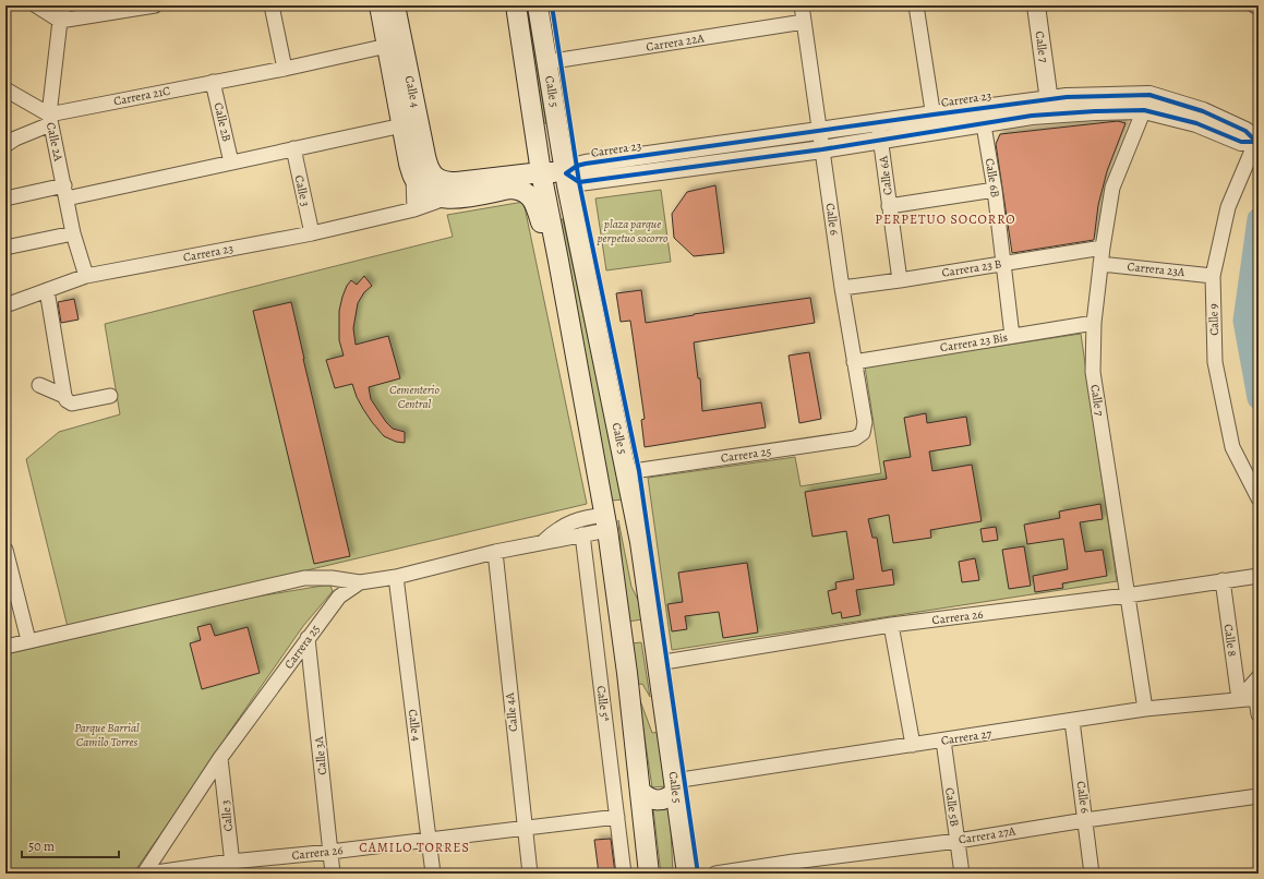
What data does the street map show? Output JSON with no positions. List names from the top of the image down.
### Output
{
  "streets": {
    "main road": ["Calle 4", "Calle 5", "Carrera 23"],
    "street": [
      "Carrera 22A",
      "Calle 7",
      "Carrera 21C",
      "Calle 2B",
      "Calle 2A",
      "Calle 6A",
      "Calle 6B",
      "Calle 3",
      "Calle 6",
      "Carrera 23 B",
      "Carrera 23A",
      "Calle 9",
      "Carrera 23 Bis",
      "Carrera 25",
      "Carrera 26",
      "Calle 8",
      "Calle 5ª",
      "Calle 4A",
      "Carrera 27",
      "Calle 3A",
      "Calle 5B",
      "Carrera 27A"
    ]
  },
  "crossings": [
    ["Carrera 22A", "Calle 5"],
    ["Carrera 22A", "Calle 6"],
    ["Calle 7", "Carrera 23"],
    ["Calle 7", "Carrera 23 B"],
    ["Calle 7", "Carrera 23A"],
    ["Calle 7", "Carrera 23 Bis"],
    ["Calle 7", "Carrera 26"],
    ["Calle 7", "Carrera 27"],
    ["Calle 4", "Carrera 21C"],
    ["Calle 4", "Carrera 23"],
    ["Calle 4", "Carrera 25"],
    ["Calle 4", "Carrera 26"],
    ["Calle 5", "Carrera 23"],
    ["Calle 5", "Carrera 25"],
    ["Calle 5", "Carrera 26"],
    ["Calle 5", "Carrera 27"],
    ["Carrera 21C", "Calle 2B"],
    ["Carrera 21C", "Calle 2A"],
    ["Carrera 23", "Calle 2A"],
    ["Carrera 23", "Calle 6A"],
    ["Carrera 23", "Calle 6B"],
    ["Carrera 23", "Calle 3"],
    ["Carrera 23", "Calle 6"],
    ["Carrera 23", "Calle 9"],
    ["Calle 6A", "Carrera 23 B"],
    ["Calle 6B", "Carrera 23 B"],
    ["Calle 6B", "Carrera 23 Bis"],
    ["Calle 3", "Carrera 25"],
    ["Calle 3", "Carrera 26"],
    ["Calle 6", "Carrera 23 B"],
    ["Calle 6", "Carrera 23 Bis"],
    ["Calle 6", "Carrera 25"],
    ["Calle 6", "Carrera 27"],
    ["Calle 6", "Carrera 27A"],
    ["Carrera 23A", "Calle 9"],
    ["Carrera 25", "Calle 5ª"],
    ["Carrera 25", "Calle 4A"],
    ["Carrera 25", "Calle 3A"],
    ["Carrera 26", "Calle 8"],
    ["Carrera 26", "Calle 5ª"],
    ["Carrera 26", "Calle 4A"],
    ["Carrera 26", "Calle 3A"],
    ["Calle 8", "Carrera 27"],
    ["Carrera 27", "Calle 5B"],
    ["Calle 5B", "Carrera 27A"]
  ],
  "districts": ["PERPETUO SOCORRO", "CAMILO TORRES"],
  "parks": ["plaza parque perpetuo socorro", "Cementerio Central", "Parque Barrial Camilo Torres"],
  "scale_bar": "50 m"
}
